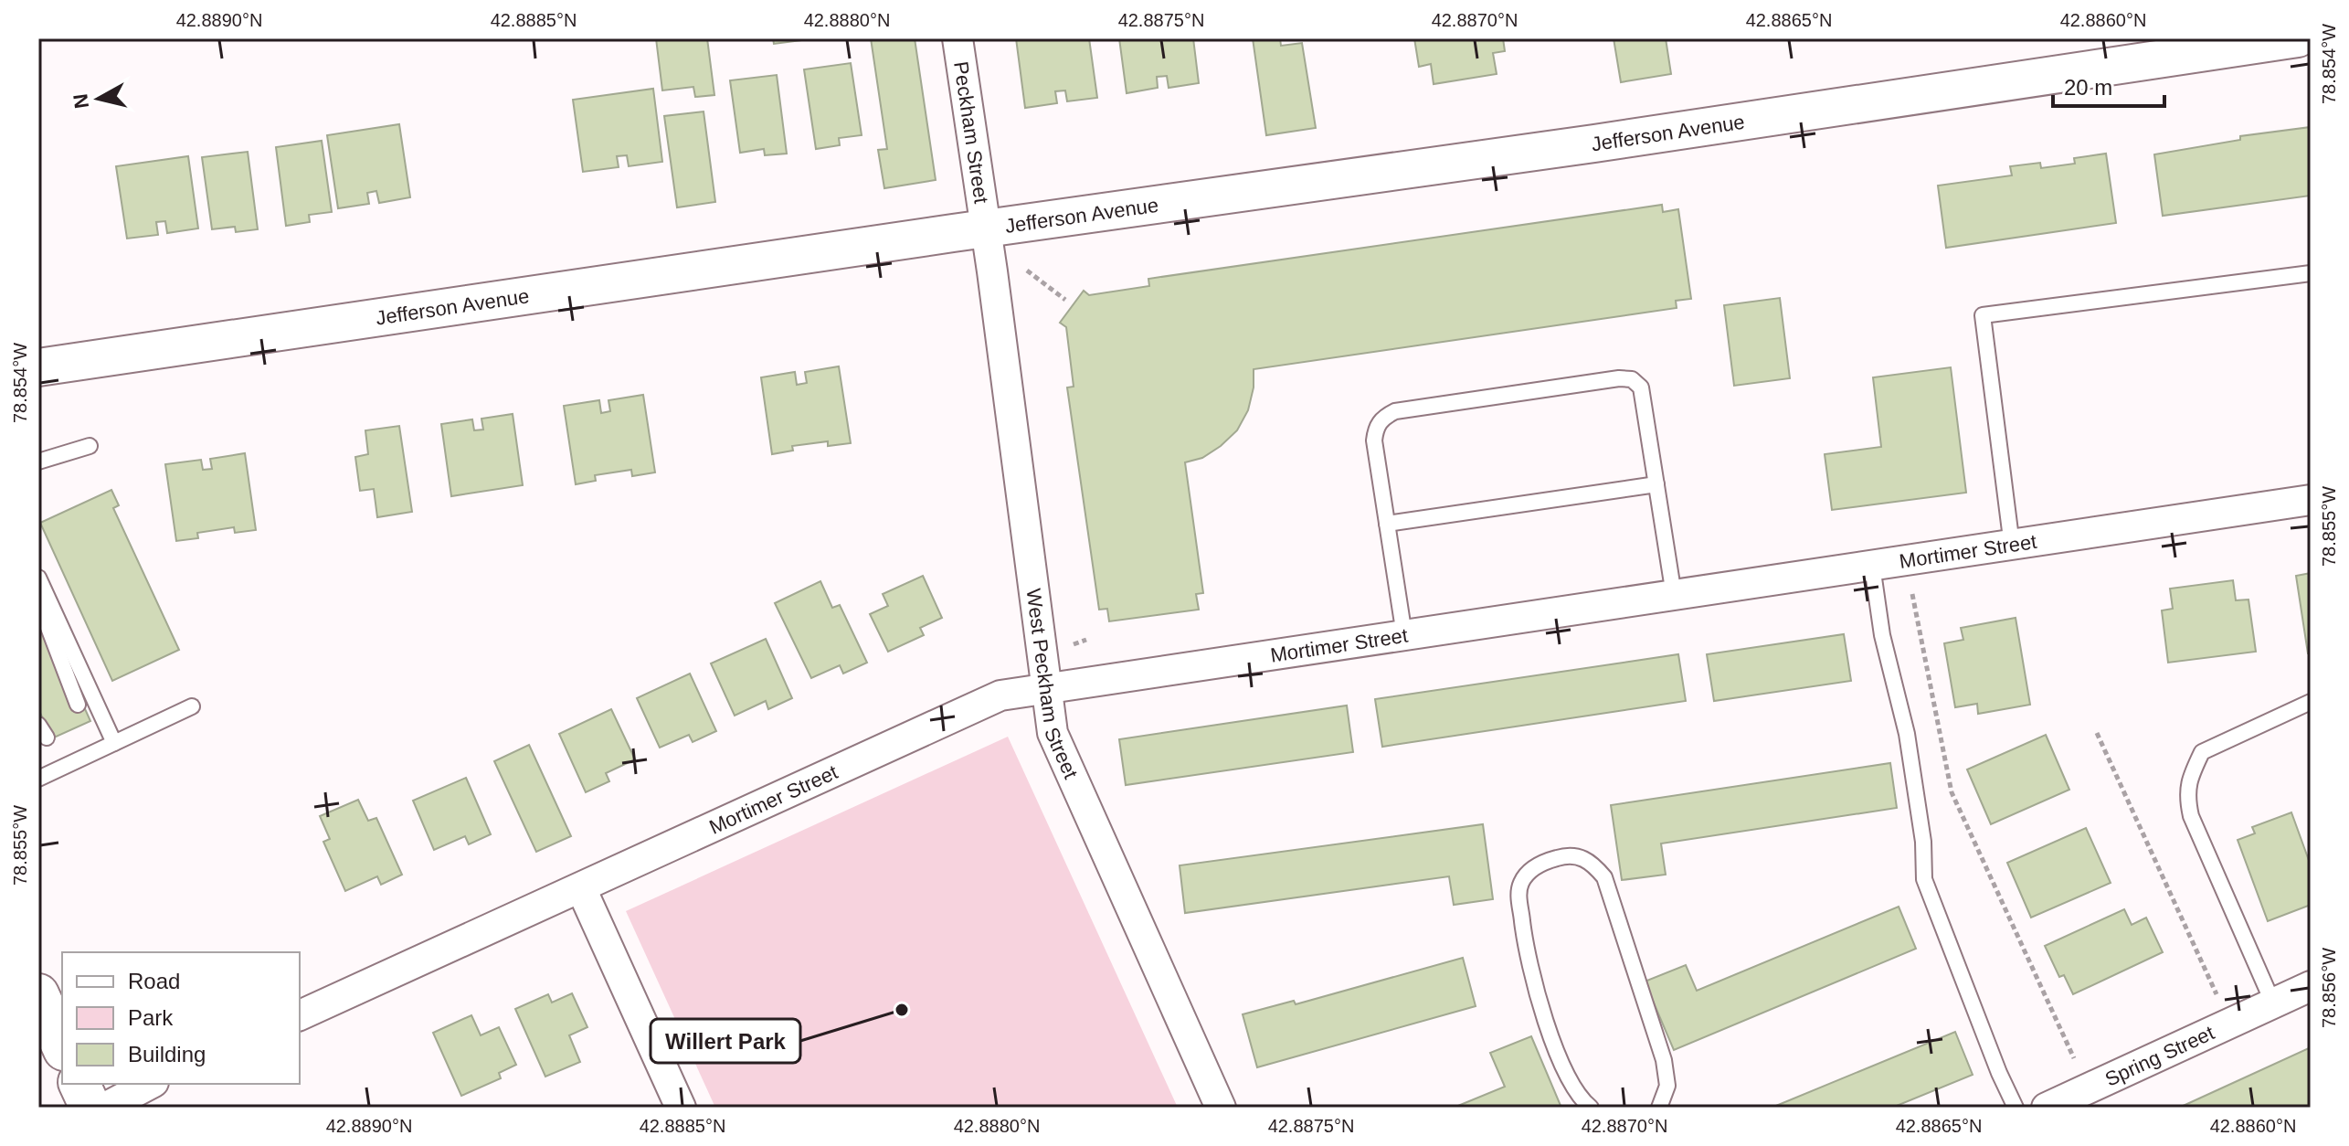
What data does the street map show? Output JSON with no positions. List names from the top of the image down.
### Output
{
  "streets": {
    "street": [
      "Jefferson Avenue",
      "Peckham Street",
      "Mortimer Street",
      "West Peckham Street",
      "Spring Street"
    ]
  },
  "crossings": [
    ["Jefferson Avenue", "Peckham Street"],
    ["Jefferson Avenue", "West Peckham Street"],
    ["Peckham Street", "West Peckham Street"],
    ["Mortimer Street", "West Peckham Street"]
  ],
  "places": ["Willert Park"],
  "legend": ["Road", "Park", "Building"],
  "scale_bar": "20 m",
  "north": "left",
  "coordinates": [
    "42.8890°N",
    "42.8885°N",
    "42.8880°N",
    "42.8875°N",
    "42.8870°N",
    "42.8865°N",
    "42.8860°N",
    "78.854°W",
    "78.855°W",
    "78.856°W"
  ]
}
